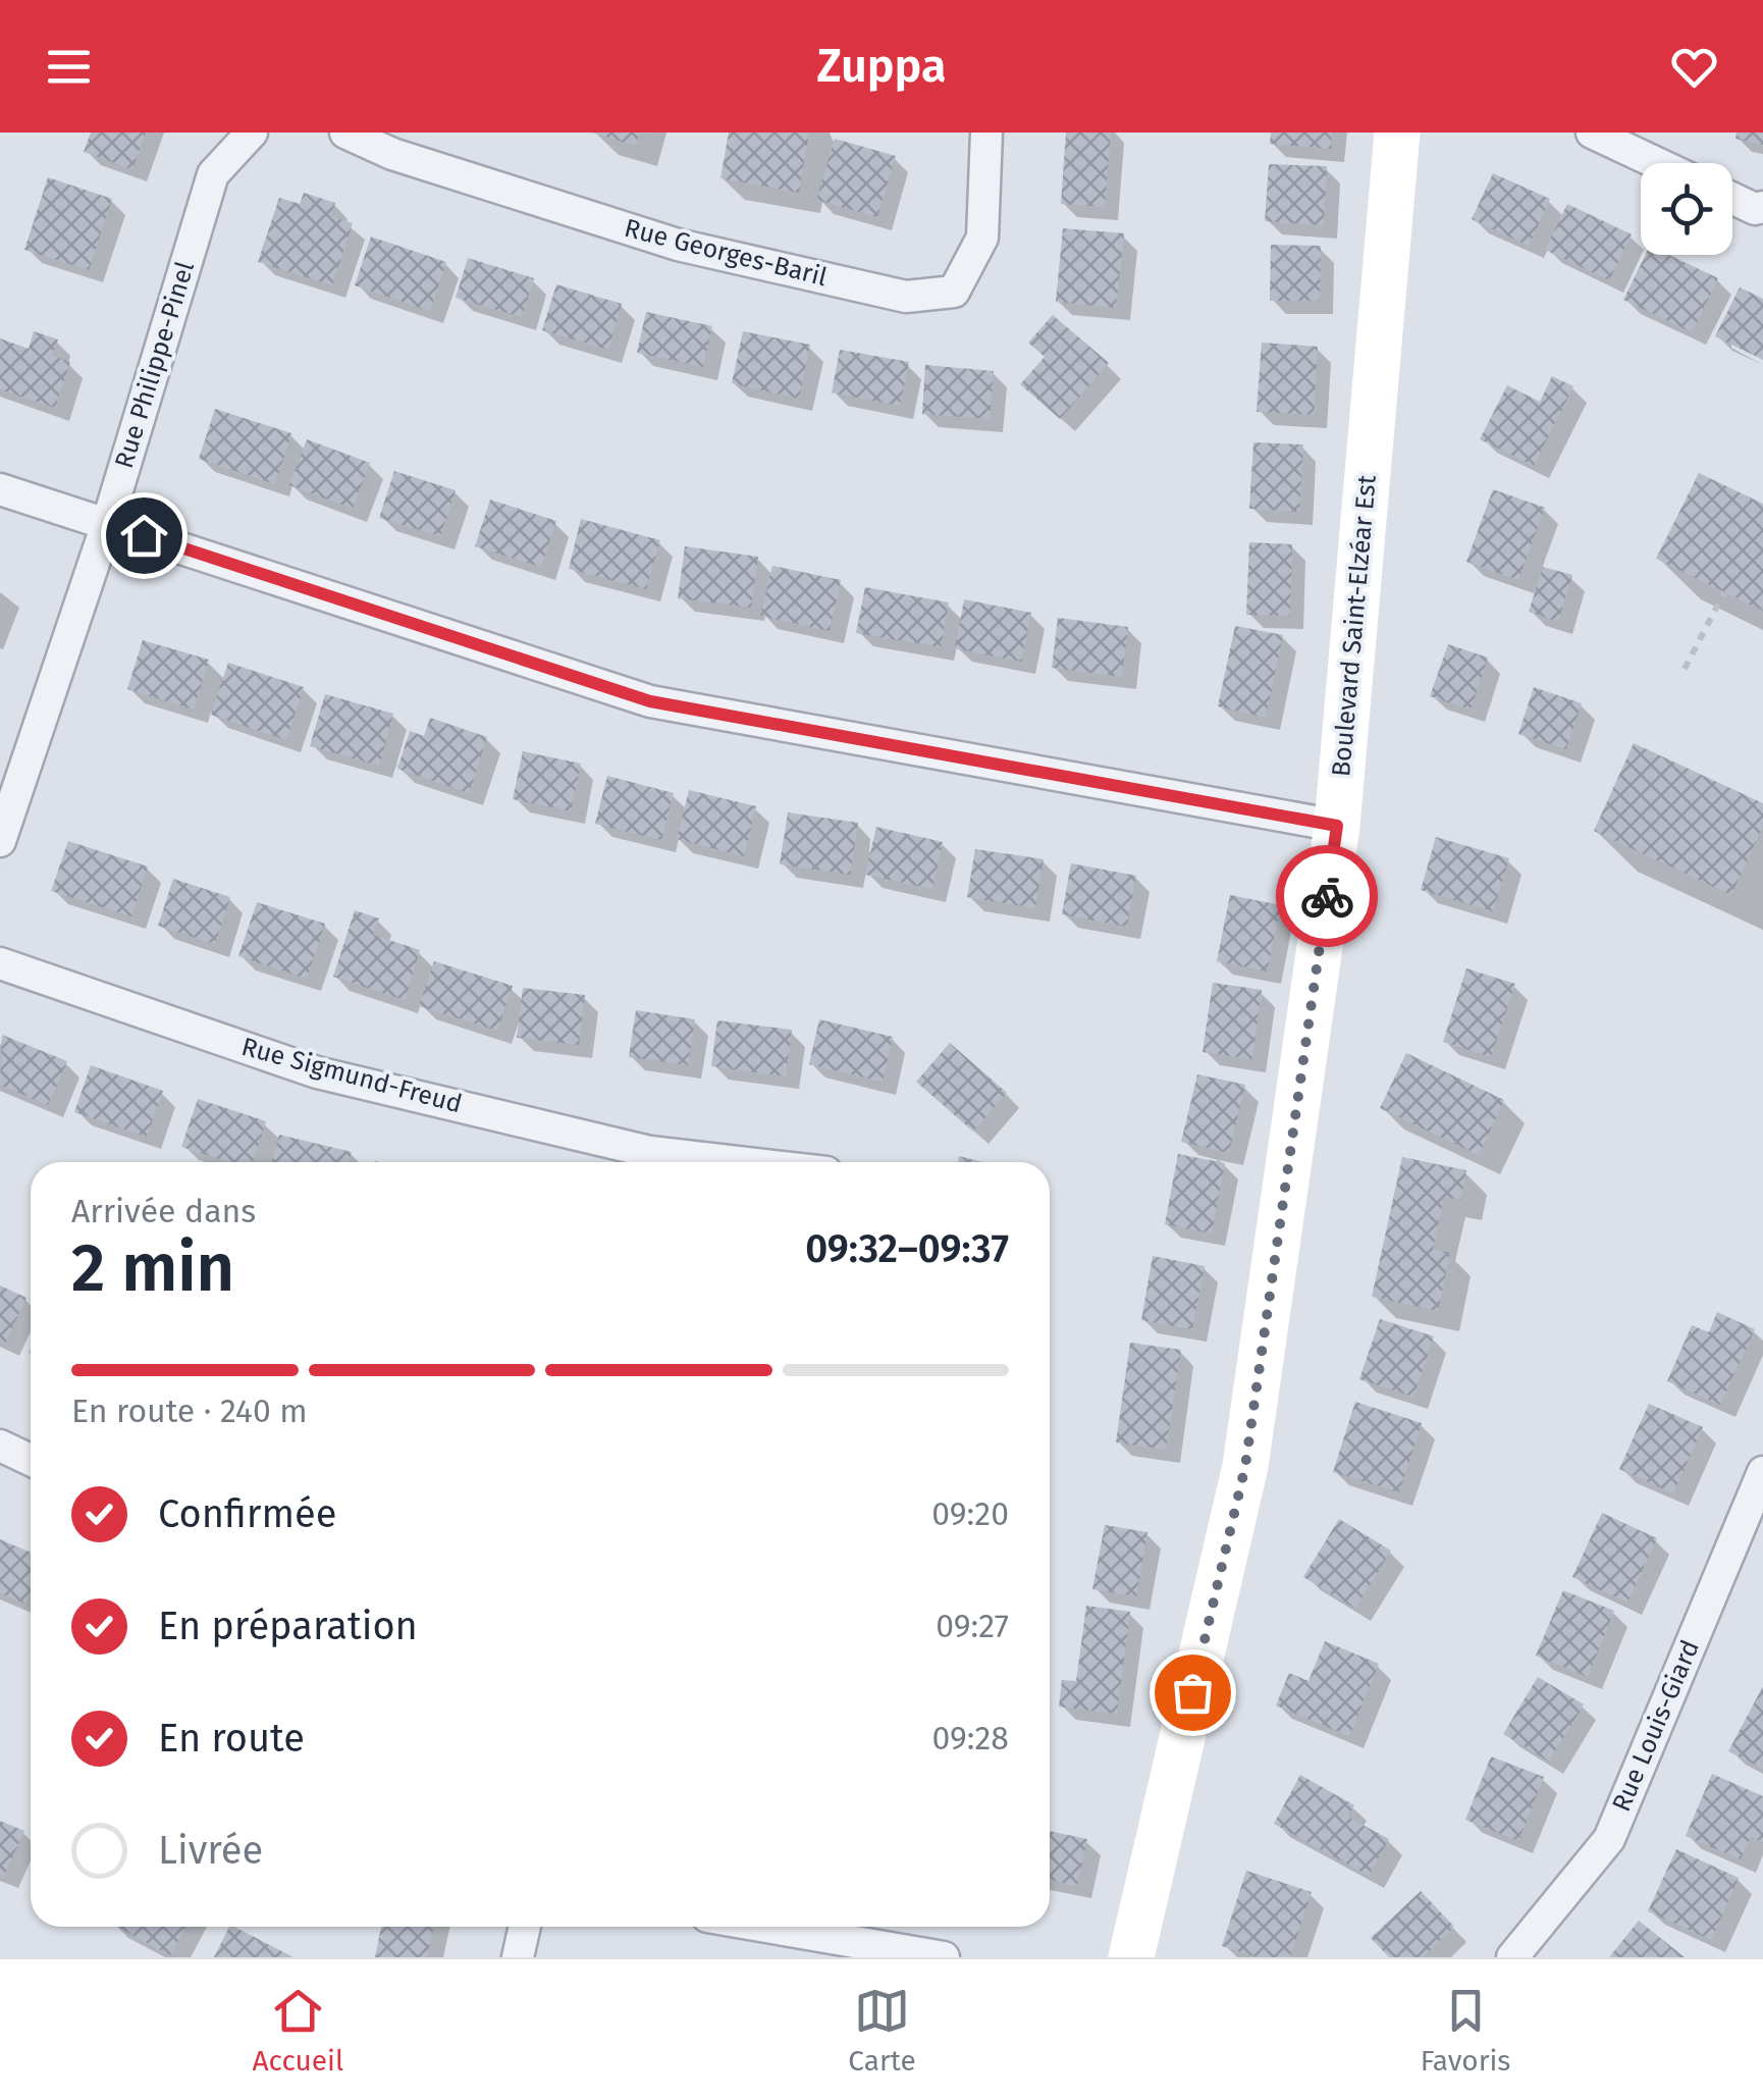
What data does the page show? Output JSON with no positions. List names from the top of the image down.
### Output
{
  "streets": {
    "street": [
      "Rue Georges-Baril",
      "Rue Philippe-Pinel",
      "Boulevard Saint-Elzéar Est",
      "Rue Sigmund-Freud",
      "Rue Louis-Giard"
    ]
  },
  "page": {
    "header": "Zuppa",
    "heading": ["2 min", "Arrivée dans", "09:32–09:37"],
    "bar": "En route · 240 m",
    "list": [
      ["Confirmée", "09:20"],
      ["En préparation", "09:27"],
      ["En route", "09:28"],
      "Livrée"
    ],
    "tabs": ["Accueil", "Carte", "Favoris"]
  }
}
